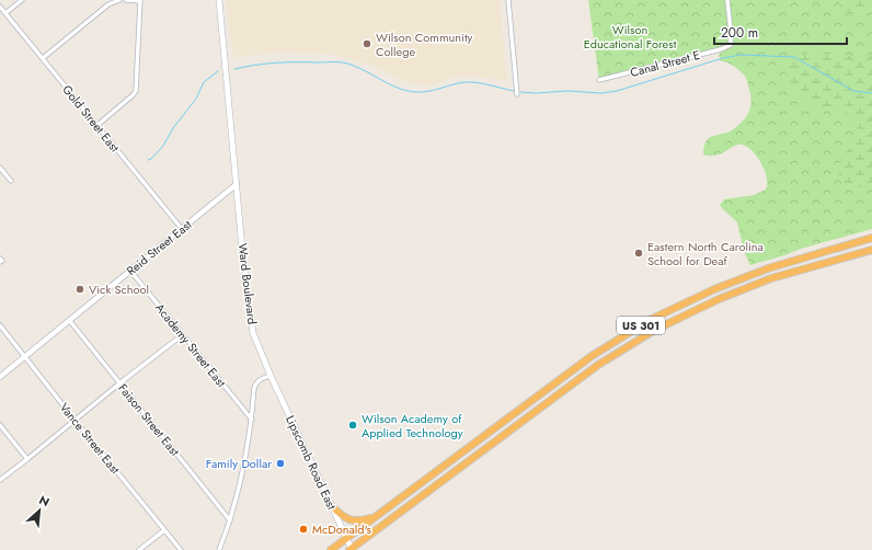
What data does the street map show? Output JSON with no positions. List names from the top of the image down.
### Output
{
  "streets": {
    "highway": ["US 301"],
    "main road": ["Ward Boulevard", "Lipscomb Road East"],
    "street": [
      "Canal Street E",
      "Gold Street East",
      "Reid Street East",
      "Academy Street East",
      "Faison Street East",
      "Vance Street East"
    ]
  },
  "crossings": [
    ["Gold Street East", "Reid Street East"],
    ["Reid Street East", "Ward Boulevard"],
    ["Reid Street East", "Academy Street East"],
    ["Reid Street East", "Faison Street East"],
    ["Reid Street East", "Vance Street East"],
    ["Ward Boulevard", "Lipscomb Road East"],
    ["US 301", "Lipscomb Road East"]
  ],
  "parks": ["Wilson Educational Forest"],
  "places": [
    "Wilson Community College",
    "Eastern North Carolina School for Deaf",
    "Vick School",
    "Wilson Academy of Applied Technology",
    "Family Dollar",
    "McDonald's"
  ],
  "scale_bar": "200 m",
  "north": "top right"
}
